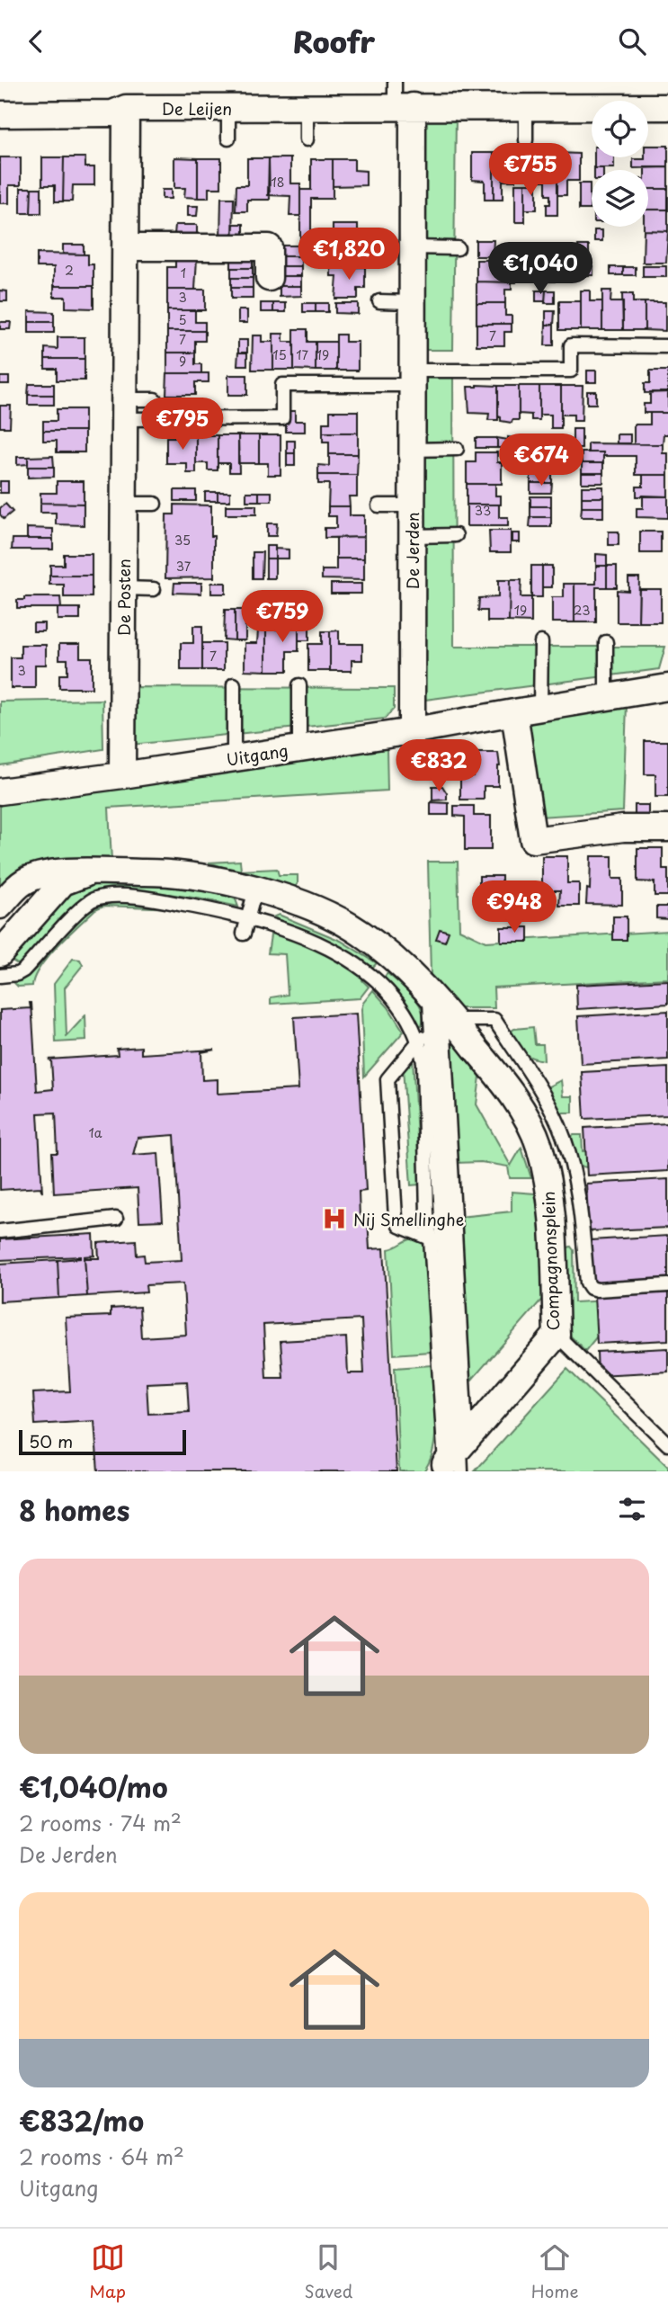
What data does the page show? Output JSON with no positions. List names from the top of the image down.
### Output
{
  "streets": {
    "street": [
      "De Leijen",
      "De Jerden",
      "De Posten",
      "Uitgang",
      "Compagnonsplein"
    ]
  },
  "crossings": [
    ["De Leijen", "De Jerden"],
    ["De Leijen", "De Posten"],
    ["De Jerden", "Uitgang"],
    ["De Posten", "Uitgang"]
  ],
  "places": {
    "hospital": ["Nij Smellinghe"]
  },
  "house_numbers": [
    "18",
    "2",
    "1",
    "3",
    "5",
    "7",
    "7",
    "15",
    "17",
    "19",
    "9",
    "33",
    "35",
    "37",
    "19",
    "23",
    "7",
    "3",
    "1a"
  ],
  "scale_bar": "50 m",
  "page": {
    "header": "Roofr",
    "price": [
      "€755",
      "€1,820",
      "€1,040",
      "€795",
      "€674",
      "€759",
      "€832",
      "€948"
    ],
    "scale": "50 m",
    "heading": "8 homes",
    "list": [
      {
        "name": "€1,040/mo",
        "note": "2 rooms · 74 m² · De Jerden"
      },
      {
        "name": "€832/mo",
        "note": "2 rooms · 64 m² · Uitgang"
      }
    ],
    "tabs": ["Map", "Saved", "Home"]
  }
}
